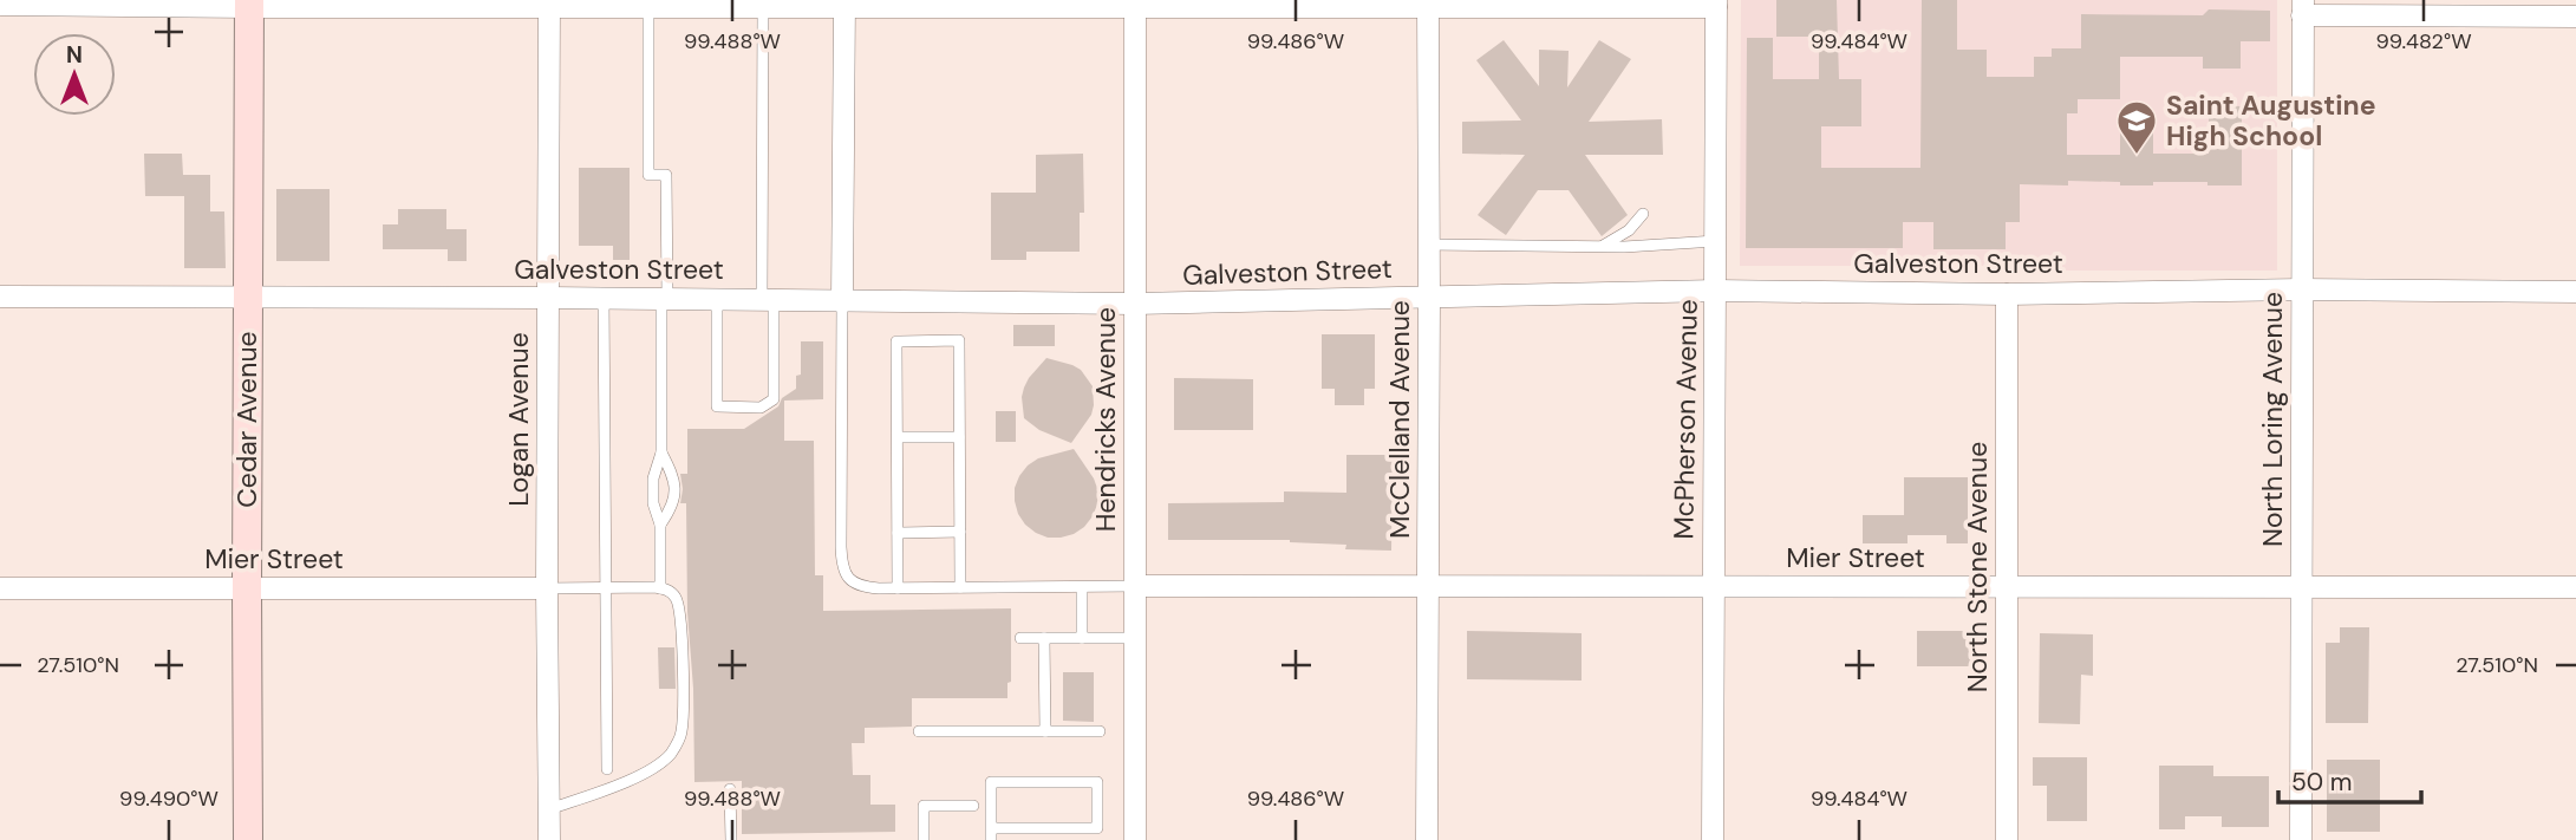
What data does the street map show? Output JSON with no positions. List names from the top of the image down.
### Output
{
  "streets": {
    "street": [
      "Galveston Street",
      "Cedar Avenue",
      "Logan Avenue",
      "Hendricks Avenue",
      "McClelland Avenue",
      "McPherson Avenue",
      "North Loring Avenue",
      "Mier Street",
      "North Stone Avenue"
    ]
  },
  "crossings": [
    ["Galveston Street", "Cedar Avenue"],
    ["Galveston Street", "Logan Avenue"],
    ["Galveston Street", "Hendricks Avenue"],
    ["Galveston Street", "McClelland Avenue"],
    ["Galveston Street", "McPherson Avenue"],
    ["Galveston Street", "North Loring Avenue"],
    ["Galveston Street", "North Stone Avenue"],
    ["Cedar Avenue", "Mier Street"],
    ["Logan Avenue", "Mier Street"],
    ["Hendricks Avenue", "Mier Street"],
    ["McClelland Avenue", "Mier Street"],
    ["McPherson Avenue", "Mier Street"],
    ["North Loring Avenue", "Mier Street"],
    ["Mier Street", "North Stone Avenue"]
  ],
  "places": {
    "school or university": ["Saint Augustine High School"]
  },
  "scale_bar": "50 m",
  "north": "top",
  "coordinates": [
    "99.488°W",
    "99.486°W",
    "99.484°W",
    "99.482°W",
    "27.510°N",
    "99.490°W"
  ]
}
